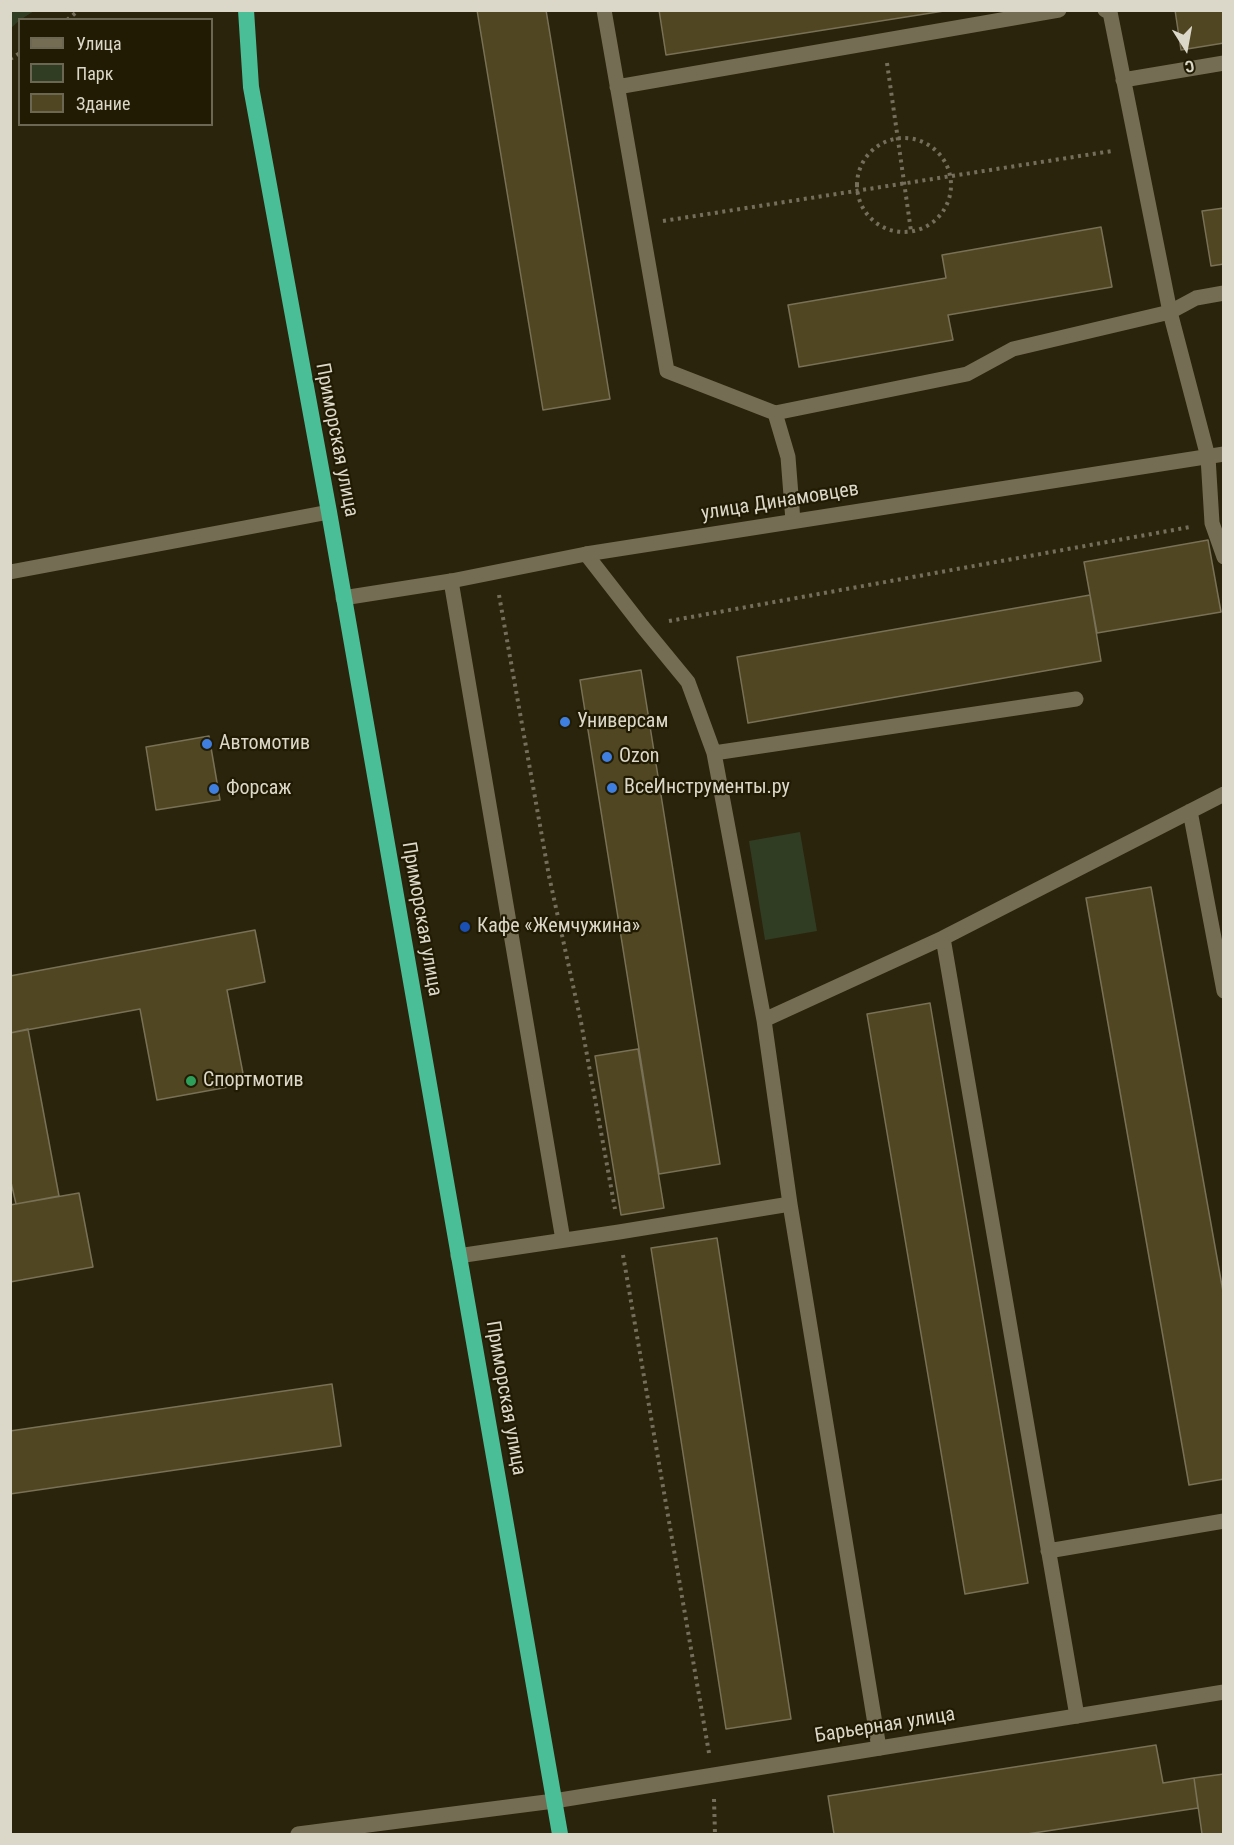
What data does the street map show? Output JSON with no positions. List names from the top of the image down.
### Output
{
  "streets": {
    "highway": ["Приморская улица"],
    "street": ["улица Динамовцев", "Барьерная улица"]
  },
  "crossings": [
    ["Приморская улица", "улица Динамовцев"],
    ["Приморская улица", "Барьерная улица"]
  ],
  "places": [
    "Универсам",
    "Автомотив",
    "Ozon",
    "ВсеИнструменты.ру",
    "Форсаж",
    "Кафе «Жемчужина»",
    "Спортмотив"
  ],
  "legend": ["Улица", "Парк", "Здание"],
  "north": "bottom"
}
